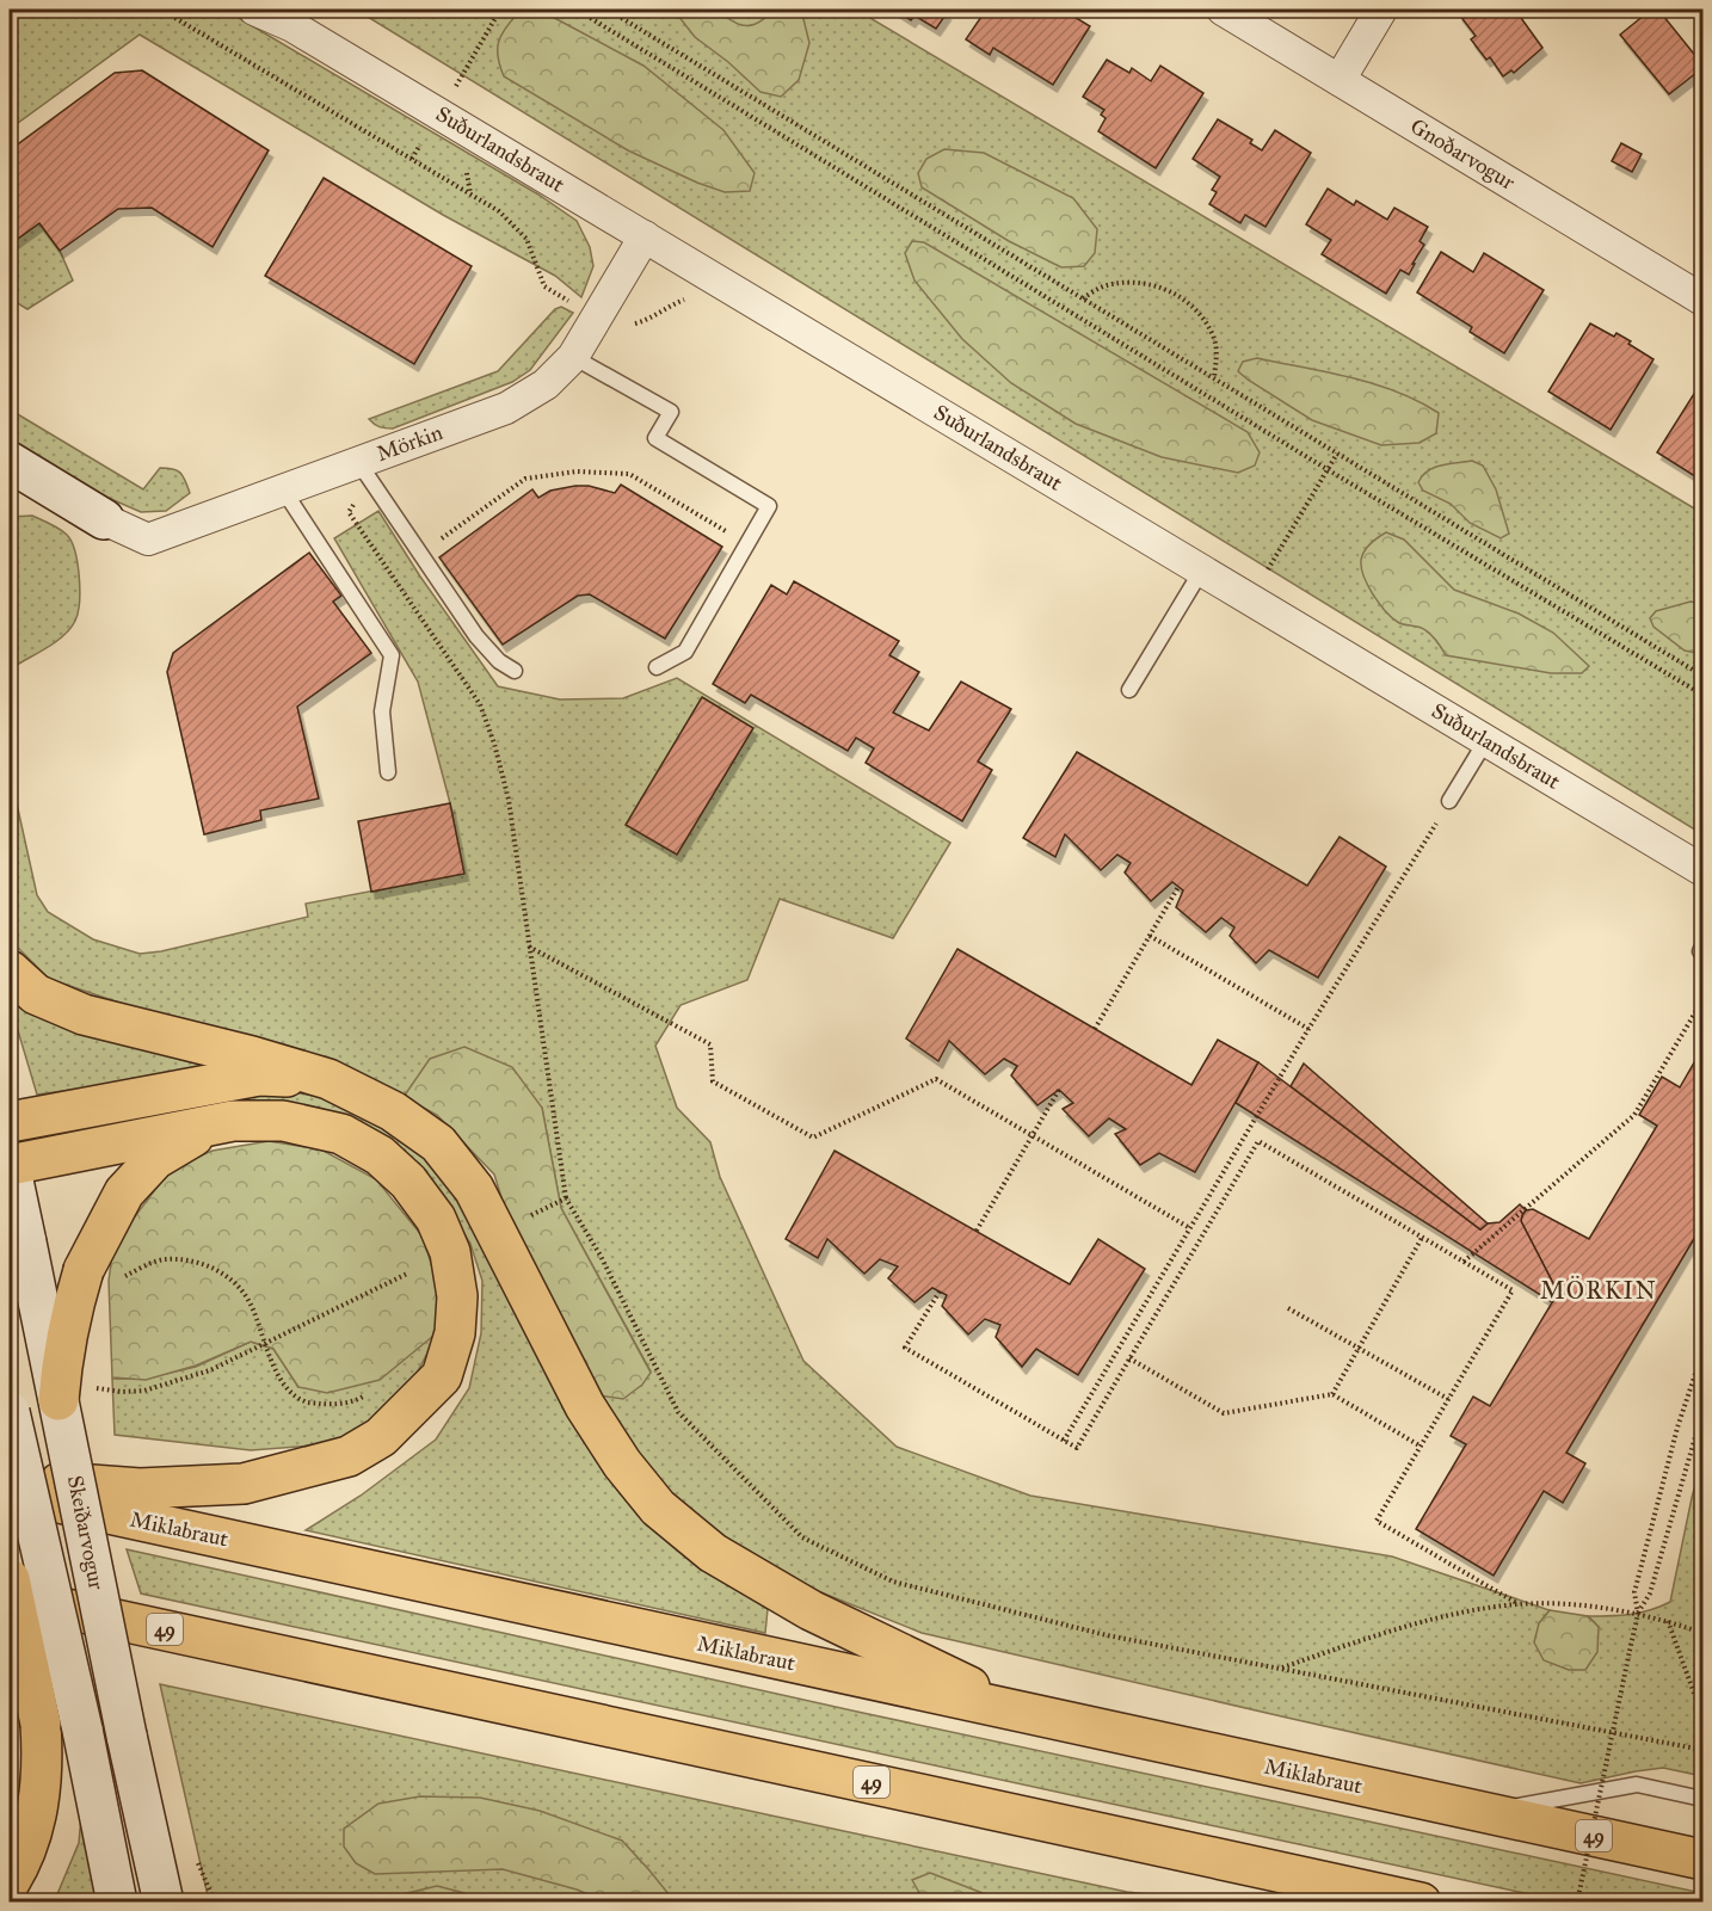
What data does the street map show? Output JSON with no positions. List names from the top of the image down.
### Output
{
  "streets": {
    "highway": ["Miklabraut", "49"],
    "main road": ["Skeiðarvogur"],
    "street": ["Suðurlandsbraut", "Gnoðarvogur", "Mörkin"]
  },
  "crossings": [
    ["Suðurlandsbraut", "Mörkin"]
  ],
  "districts": ["MÖRKIN"]
}
